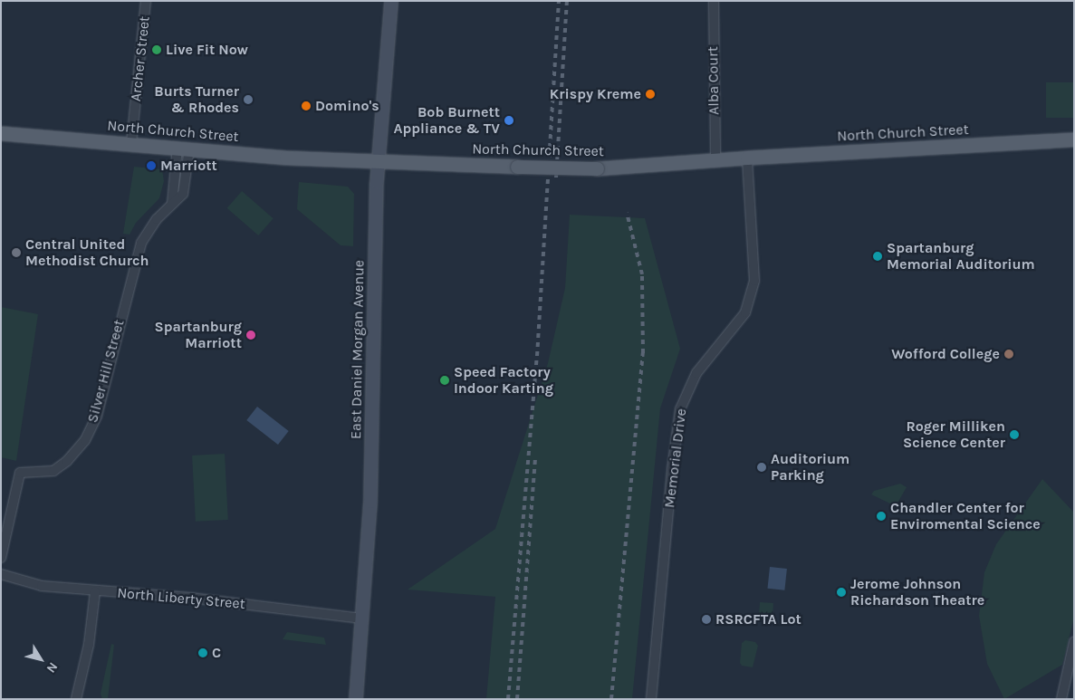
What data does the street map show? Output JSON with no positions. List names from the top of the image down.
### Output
{
  "streets": {
    "main road": ["North Church Street", "East Daniel Morgan Avenue"],
    "street": [
      "Archer Street",
      "Alba Court",
      "Silver Hill Street",
      "Memorial Drive",
      "North Liberty Street"
    ]
  },
  "crossings": [
    ["Archer Street", "North Church Street"],
    ["Alba Court", "North Church Street"],
    ["North Church Street", "East Daniel Morgan Avenue"],
    ["North Church Street", "Silver Hill Street"],
    ["North Church Street", "Memorial Drive"],
    ["East Daniel Morgan Avenue", "North Liberty Street"]
  ],
  "places": [
    "Live Fit Now",
    "Krispy Kreme",
    "Burts Turner & Rhodes",
    "Domino's",
    "Bob Burnett Appliance & TV",
    "Marriott",
    "Central United Methodist Church",
    "Spartanburg Memorial Auditorium",
    "Spartanburg Marriott",
    "Wofford College",
    "Speed Factory Indoor Karting",
    "Roger Milliken Science Center",
    "Auditorium Parking",
    "Chandler Center for Enviromental Science",
    "Jerome Johnson Richardson Theatre",
    "RSRCFTA Lot",
    "C"
  ],
  "north": "bottom right"
}
